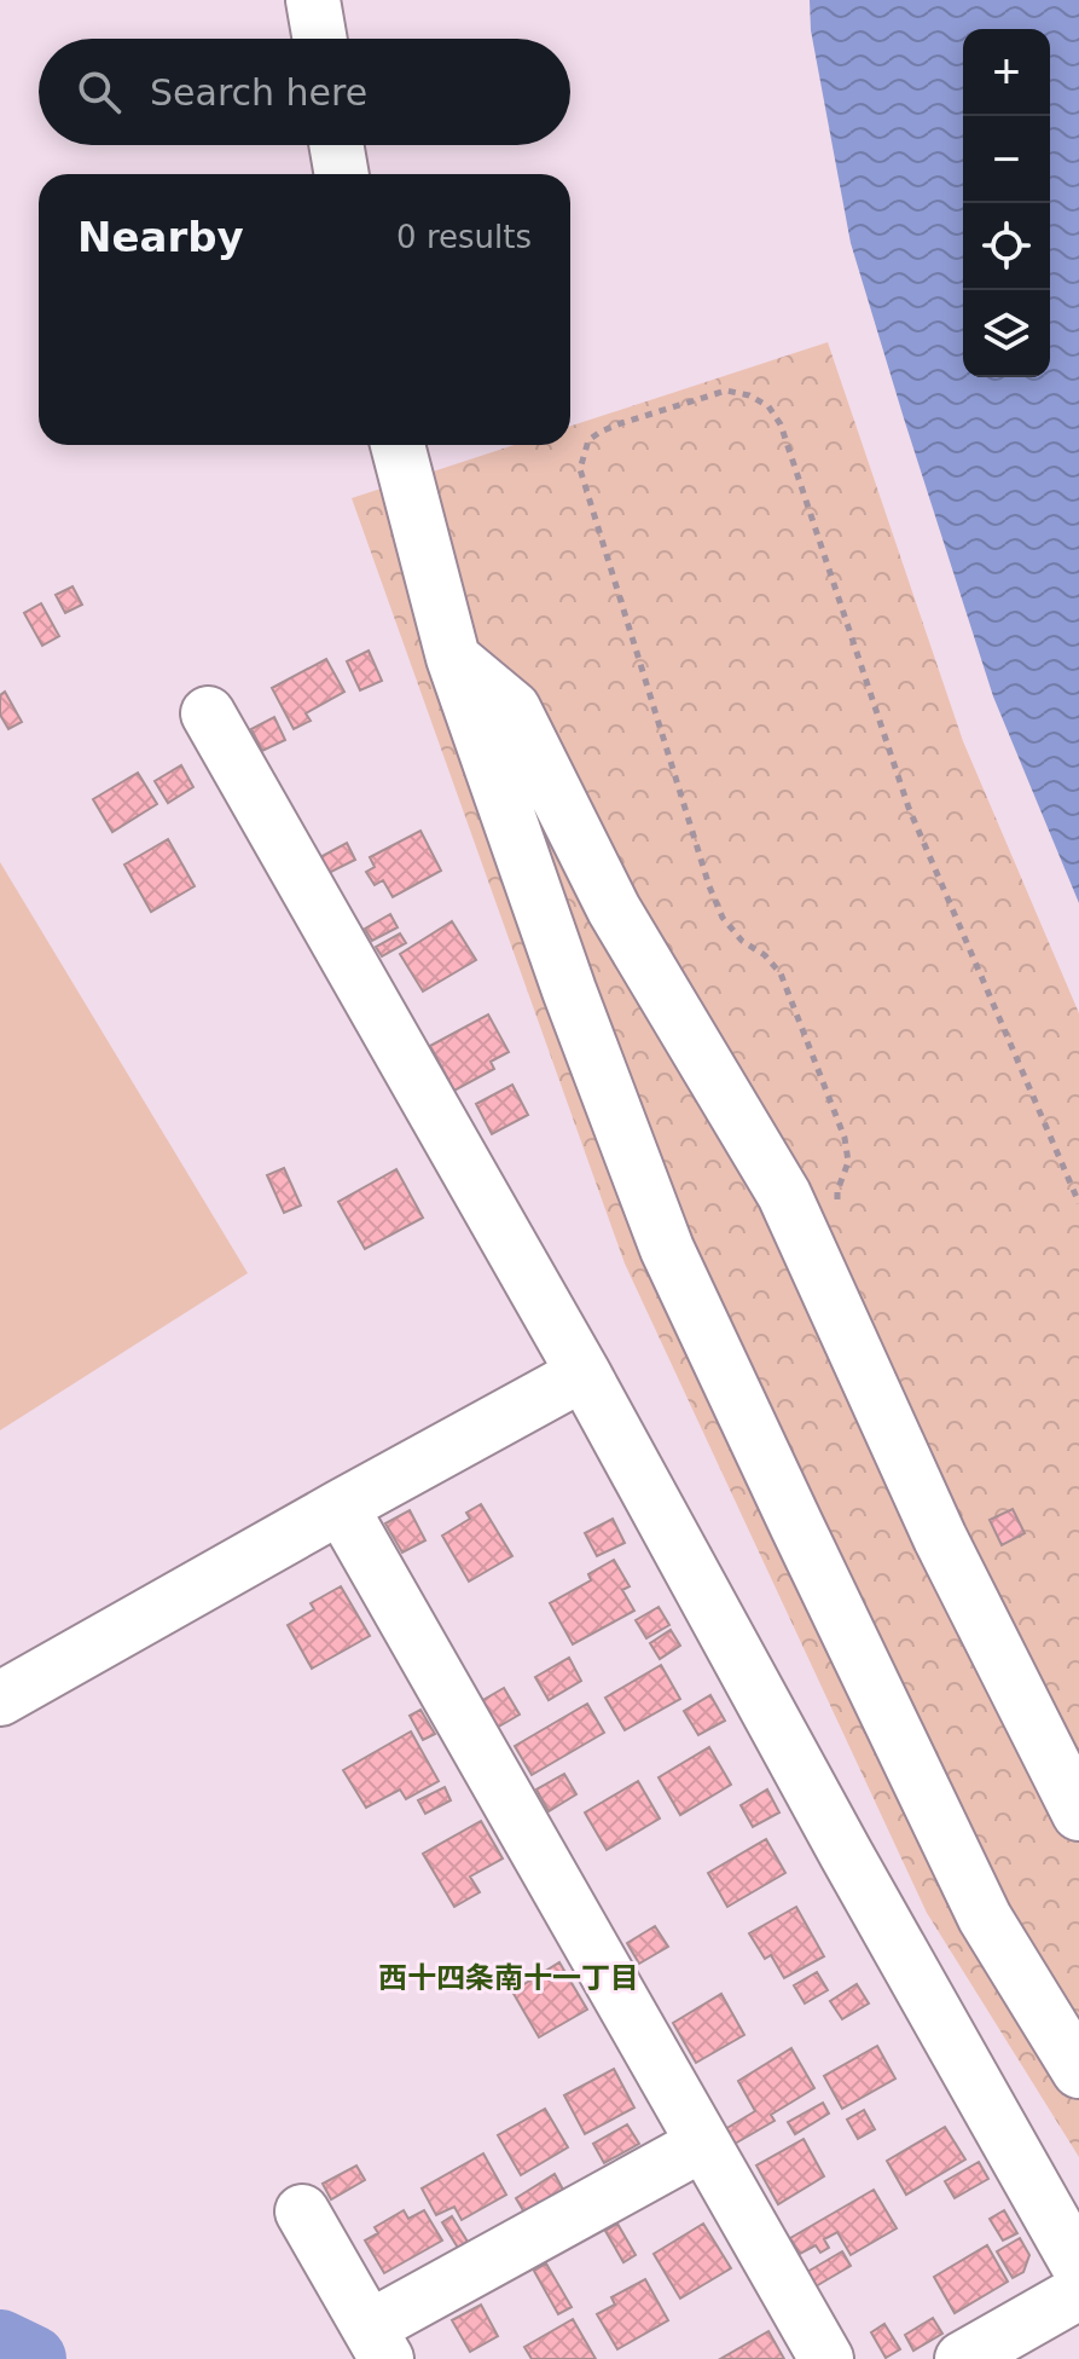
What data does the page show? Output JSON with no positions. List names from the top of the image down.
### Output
{
  "districts": ["西十四条南十一丁目"],
  "page": {
    "map_buttons": ["+", "−"],
    "search": "Search here",
    "heading": ["Nearby", "0 results"]
  }
}
